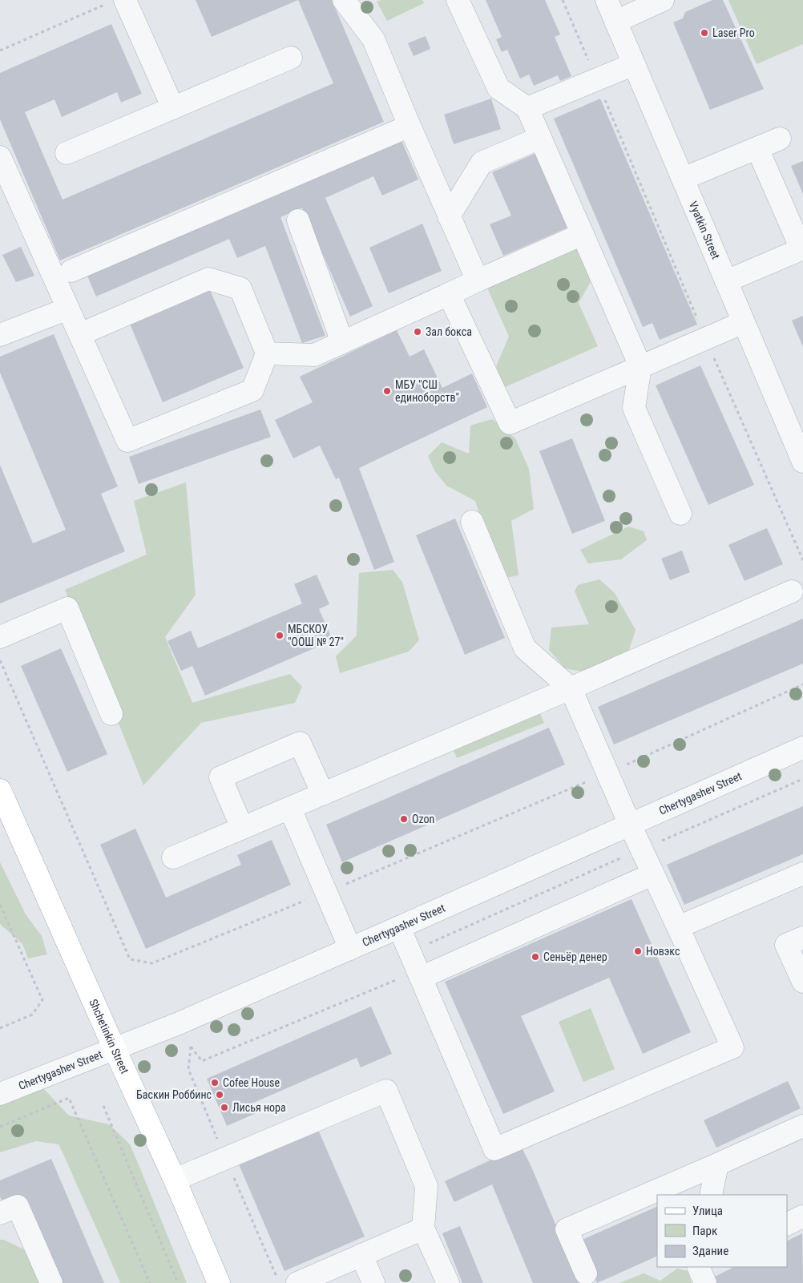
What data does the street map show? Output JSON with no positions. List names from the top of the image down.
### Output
{
  "streets": {
    "main road": ["Shchetinkin Street"],
    "street": ["Vyatkin Street", "Chertygashev Street"]
  },
  "crossings": [
    ["Chertygashev Street", "Shchetinkin Street"]
  ],
  "places": [
    "Laser Pro",
    "Зал бокса",
    "МБУ \"СШ единоборств\"",
    "МБСКОУ \"ООШ № 27\"",
    "Ozon",
    "Новэкс",
    "Сеньёр денер",
    "Cofee House",
    "Баскин Роббинс",
    "Лисья нора"
  ],
  "legend": ["Улица", "Парк", "Здание"]
}
